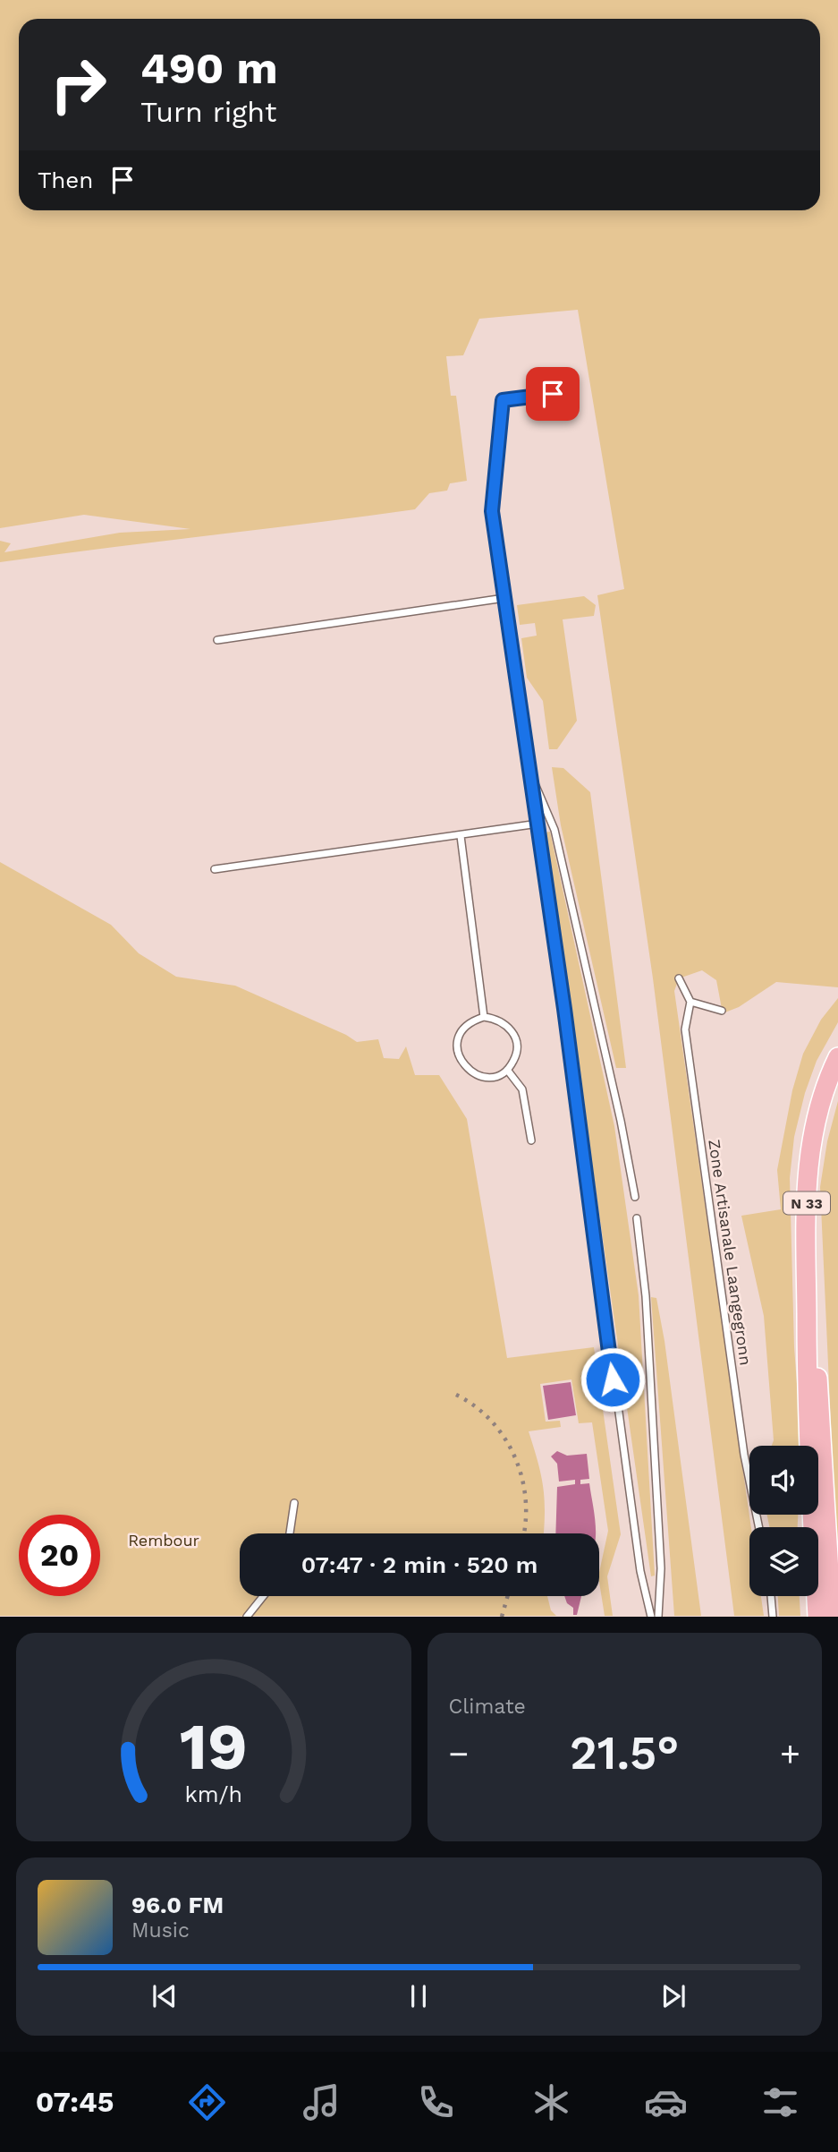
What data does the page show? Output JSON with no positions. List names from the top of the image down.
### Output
{
  "streets": {
    "main road": ["N 33"],
    "lane": ["Zone Artisanale Laangegronn"]
  },
  "parks": ["Rembour"],
  "page": {
    "turn": ["490 m", "Turn right"],
    "then": "Then",
    "limit": "20",
    "trip": "07:47 · 2 min · 520 m",
    "tile": "Climate",
    "heat": ["−", "21.5°", "+"],
    "song": ["96.0 FM", "Music"],
    "tabs": "07:45",
    "gauge": ["19", "km/h"]
  }
}
